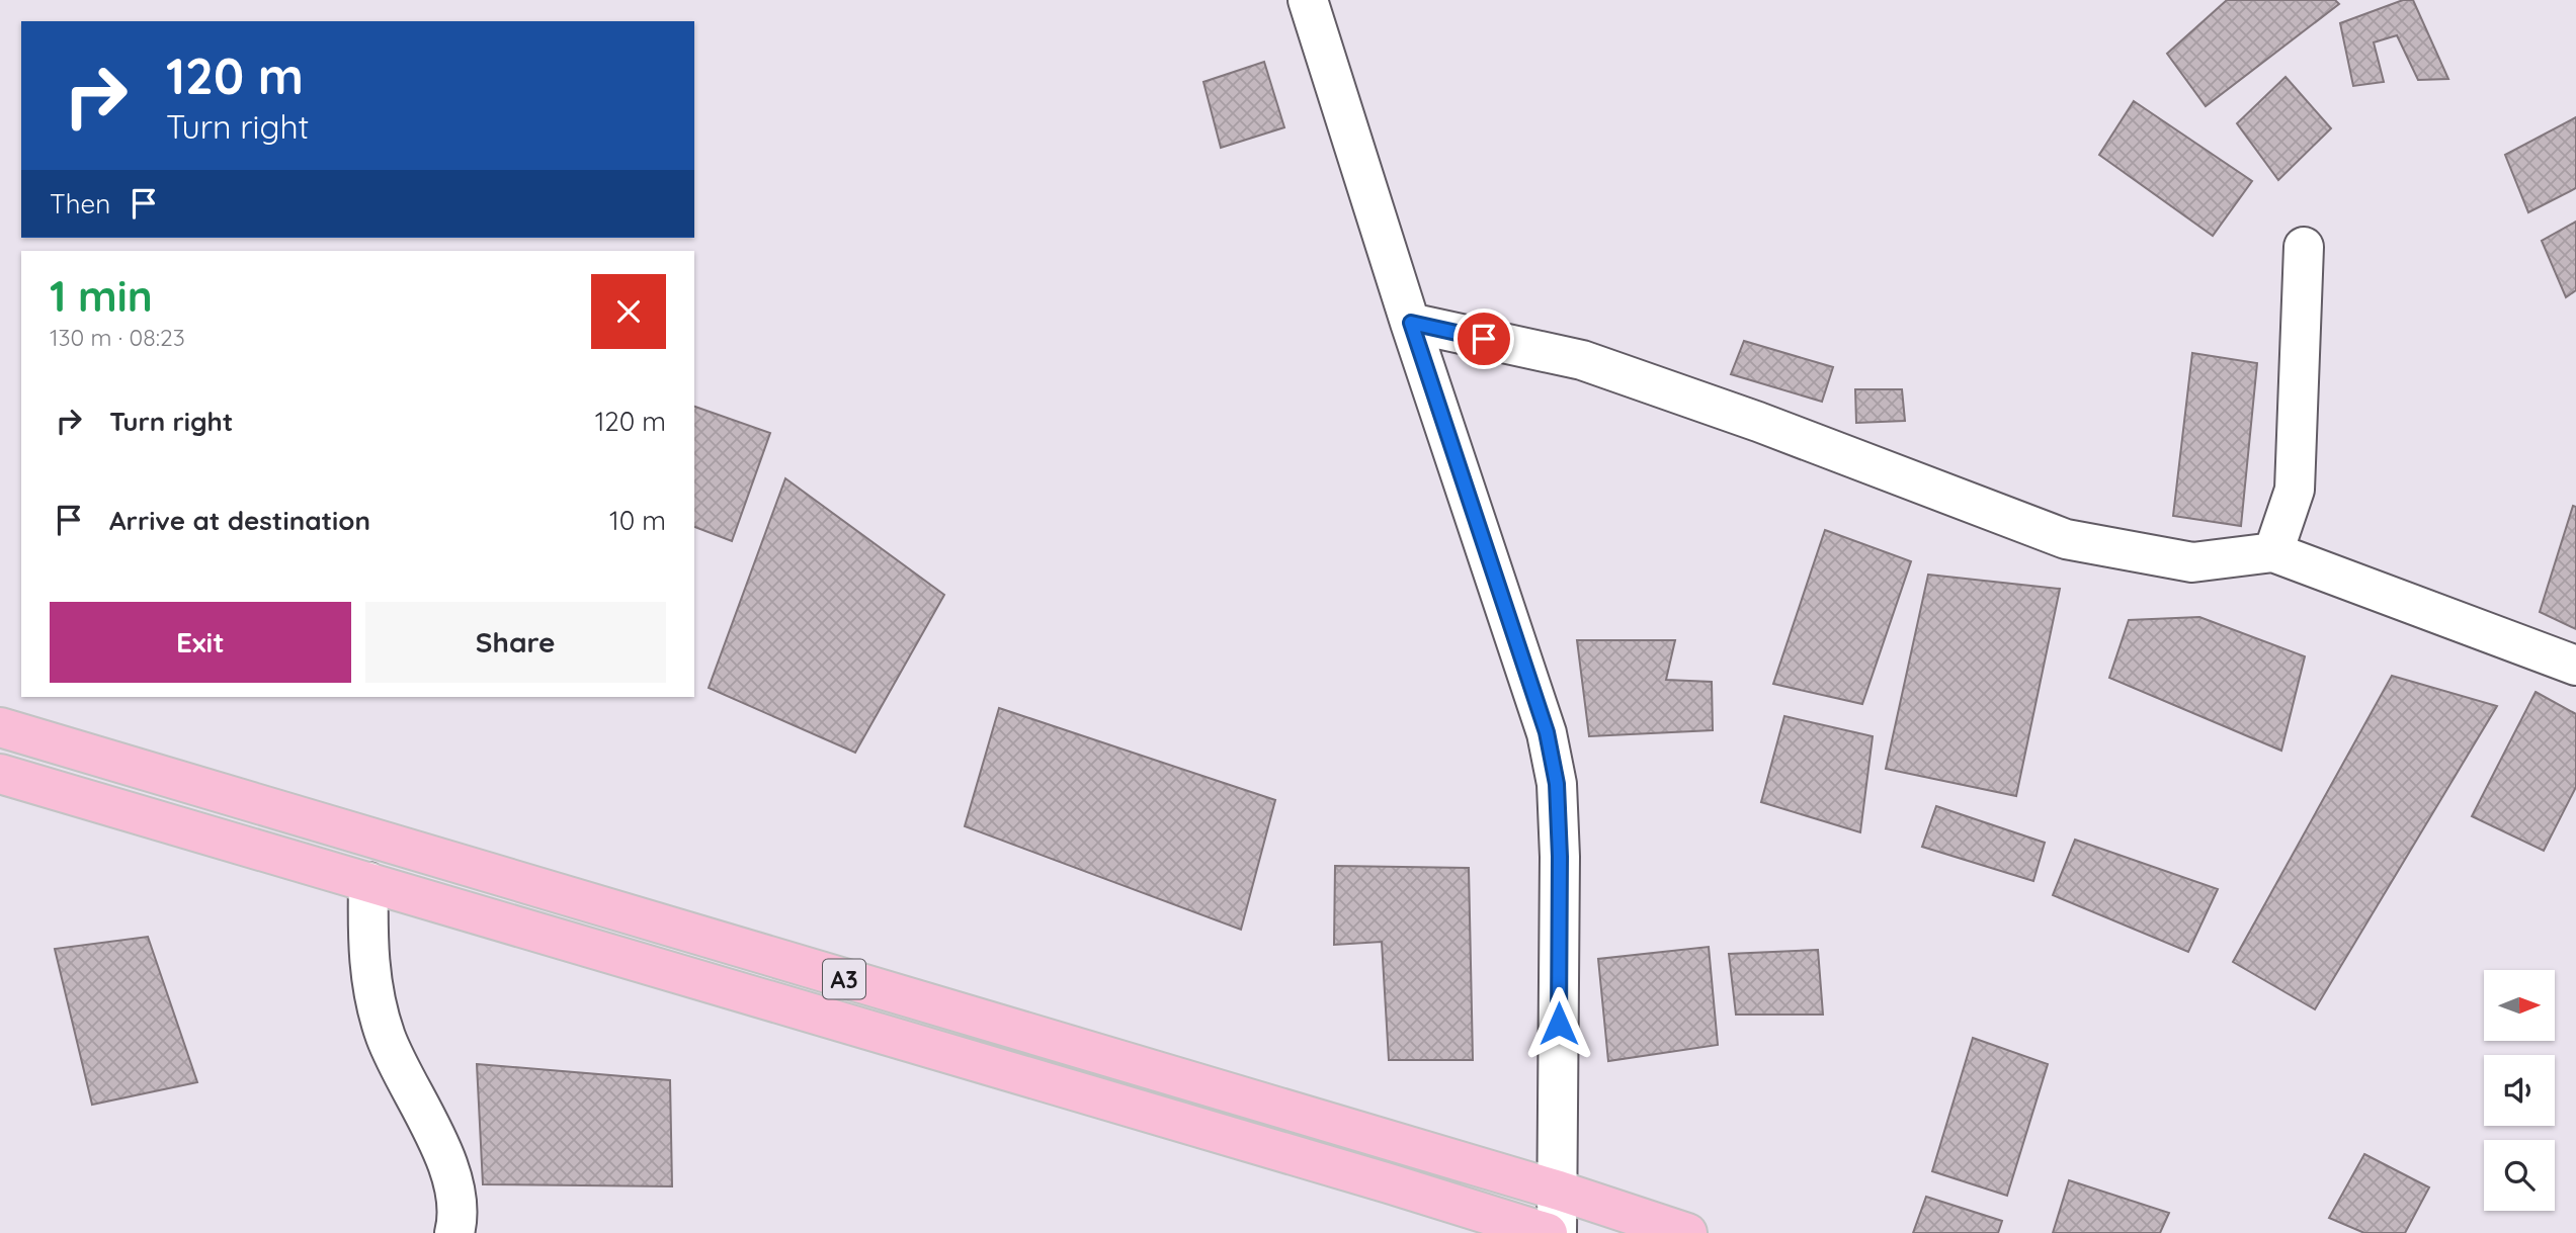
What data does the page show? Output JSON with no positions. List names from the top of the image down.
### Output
{
  "streets": {
    "main road": ["A3"]
  },
  "north": "right",
  "page": {
    "turn": ["120 m", "Turn right"],
    "then": "Then",
    "heading": ["1 min", "130 m · 08:23"],
    "list": [
      {
        "name": "Turn right",
        "value": "120 m"
      },
      {
        "name": "Arrive at destination",
        "value": "10 m"
      }
    ],
    "buttons": ["Exit", "Share"]
  }
}
